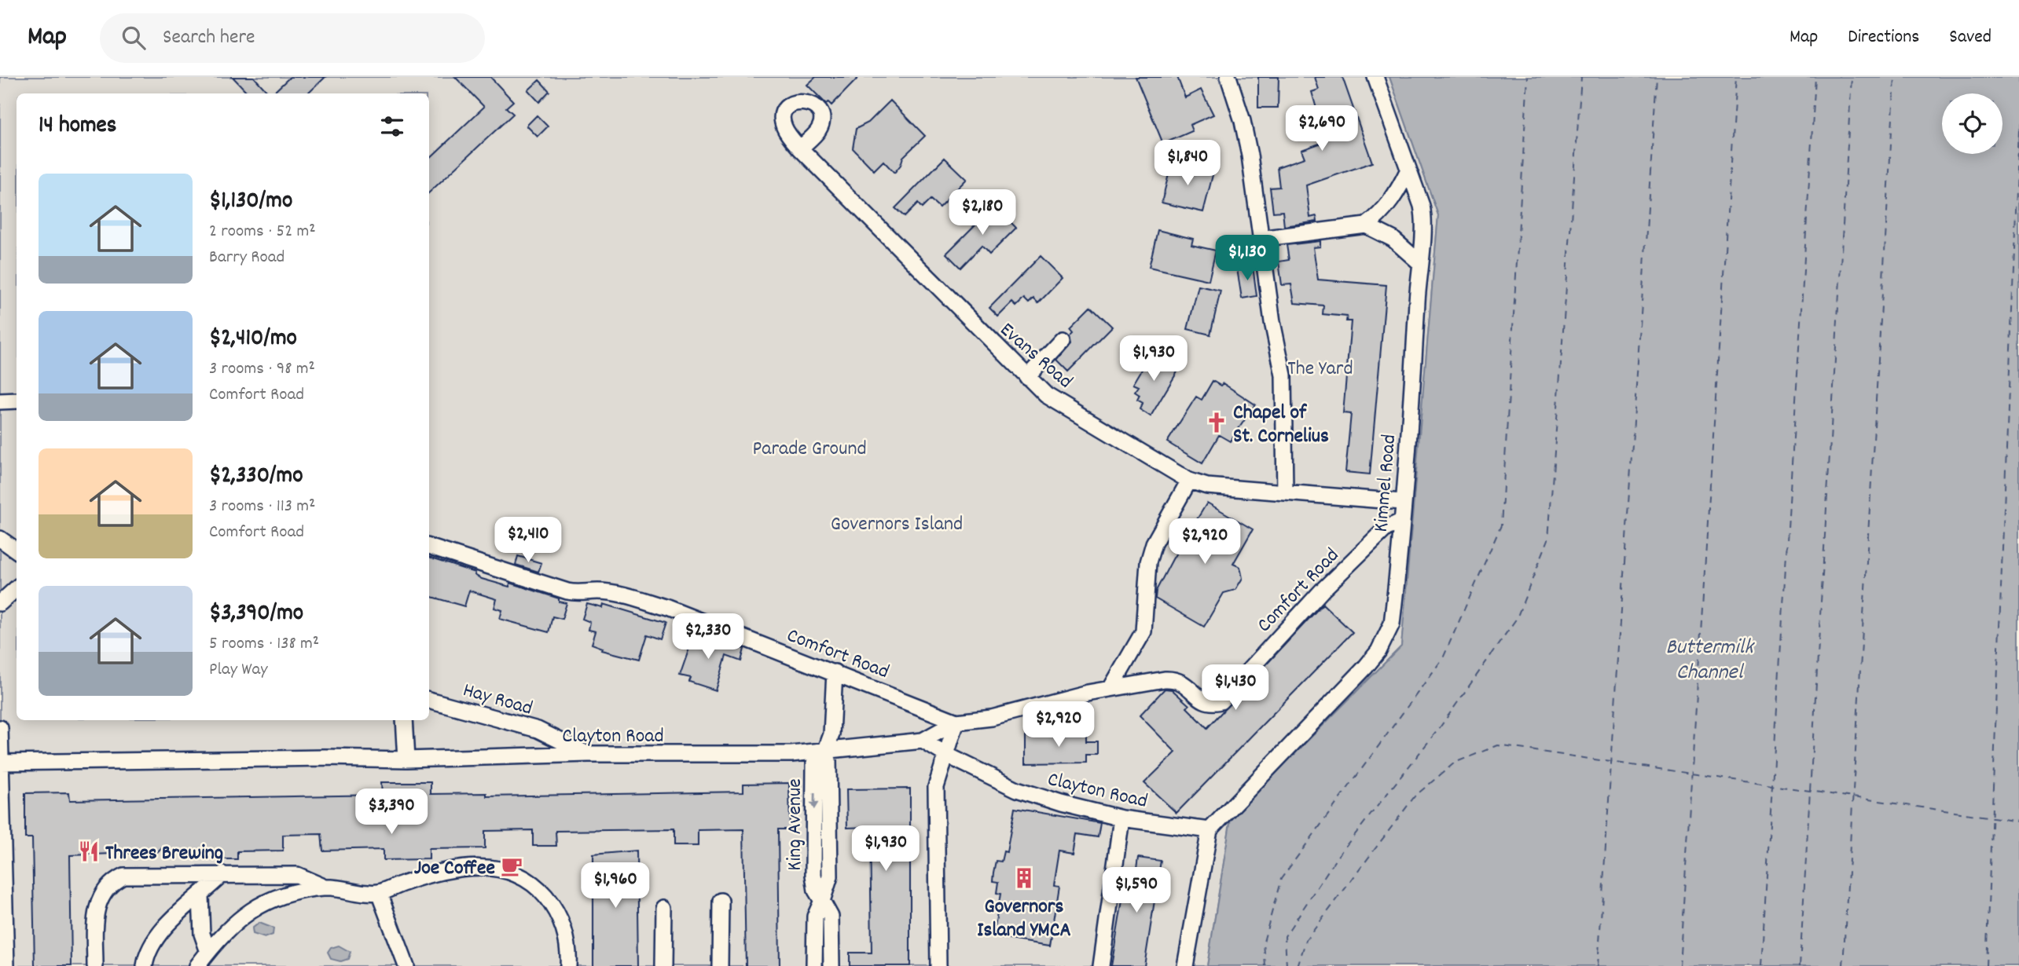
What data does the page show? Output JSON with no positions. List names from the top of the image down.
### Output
{
  "streets": {
    "street": [
      "Evans Road",
      "Kimmel Road",
      "Comfort Road",
      "Hay Road",
      "Clayton Road",
      "King Avenue"
    ]
  },
  "crossings": [
    ["Evans Road", "Kimmel Road"],
    ["Kimmel Road", "Comfort Road"],
    ["Kimmel Road", "Clayton Road"],
    ["Comfort Road", "King Avenue"],
    ["Hay Road", "Clayton Road"],
    ["Clayton Road", "King Avenue"]
  ],
  "water": ["Buttermilk Channel"],
  "parks": ["The Yard", "Parade Ground", "Governors Island"],
  "places": {
    "church": ["Chapel of St. Cornelius"],
    "restaurant": ["Threes Brewing"],
    "cafe": ["Joe Coffee"],
    "building": ["Governors Island YMCA"]
  },
  "page": {
    "header": "Map",
    "search": "Search here",
    "nav": ["Map", "Directions", "Saved"],
    "heading": "14 homes",
    "price": [
      "$2,690",
      "$1,840",
      "$2,180",
      "$1,130",
      "$1,930",
      "$2,410",
      "$2,920",
      "$2,330",
      "$1,430",
      "$2,920",
      "$3,390",
      "$1,930",
      "$1,960",
      "$1,590"
    ],
    "list": [
      {
        "name": "$1,130/mo",
        "note": "2 rooms · 52 m² · Barry Road"
      },
      {
        "name": "$2,410/mo",
        "note": "3 rooms · 98 m² · Comfort Road"
      },
      {
        "name": "$2,330/mo",
        "note": "3 rooms · 113 m² · Comfort Road"
      },
      {
        "name": "$3,390/mo",
        "note": "5 rooms · 138 m² · Play Way"
      }
    ]
  }
}
